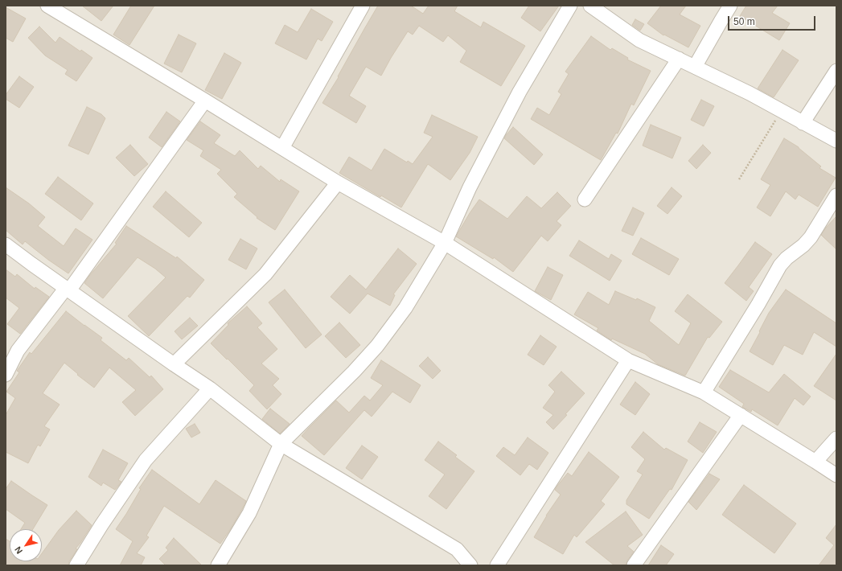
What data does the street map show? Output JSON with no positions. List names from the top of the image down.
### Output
{
  "scale_bar": "50 m",
  "north": "bottom left"
}
